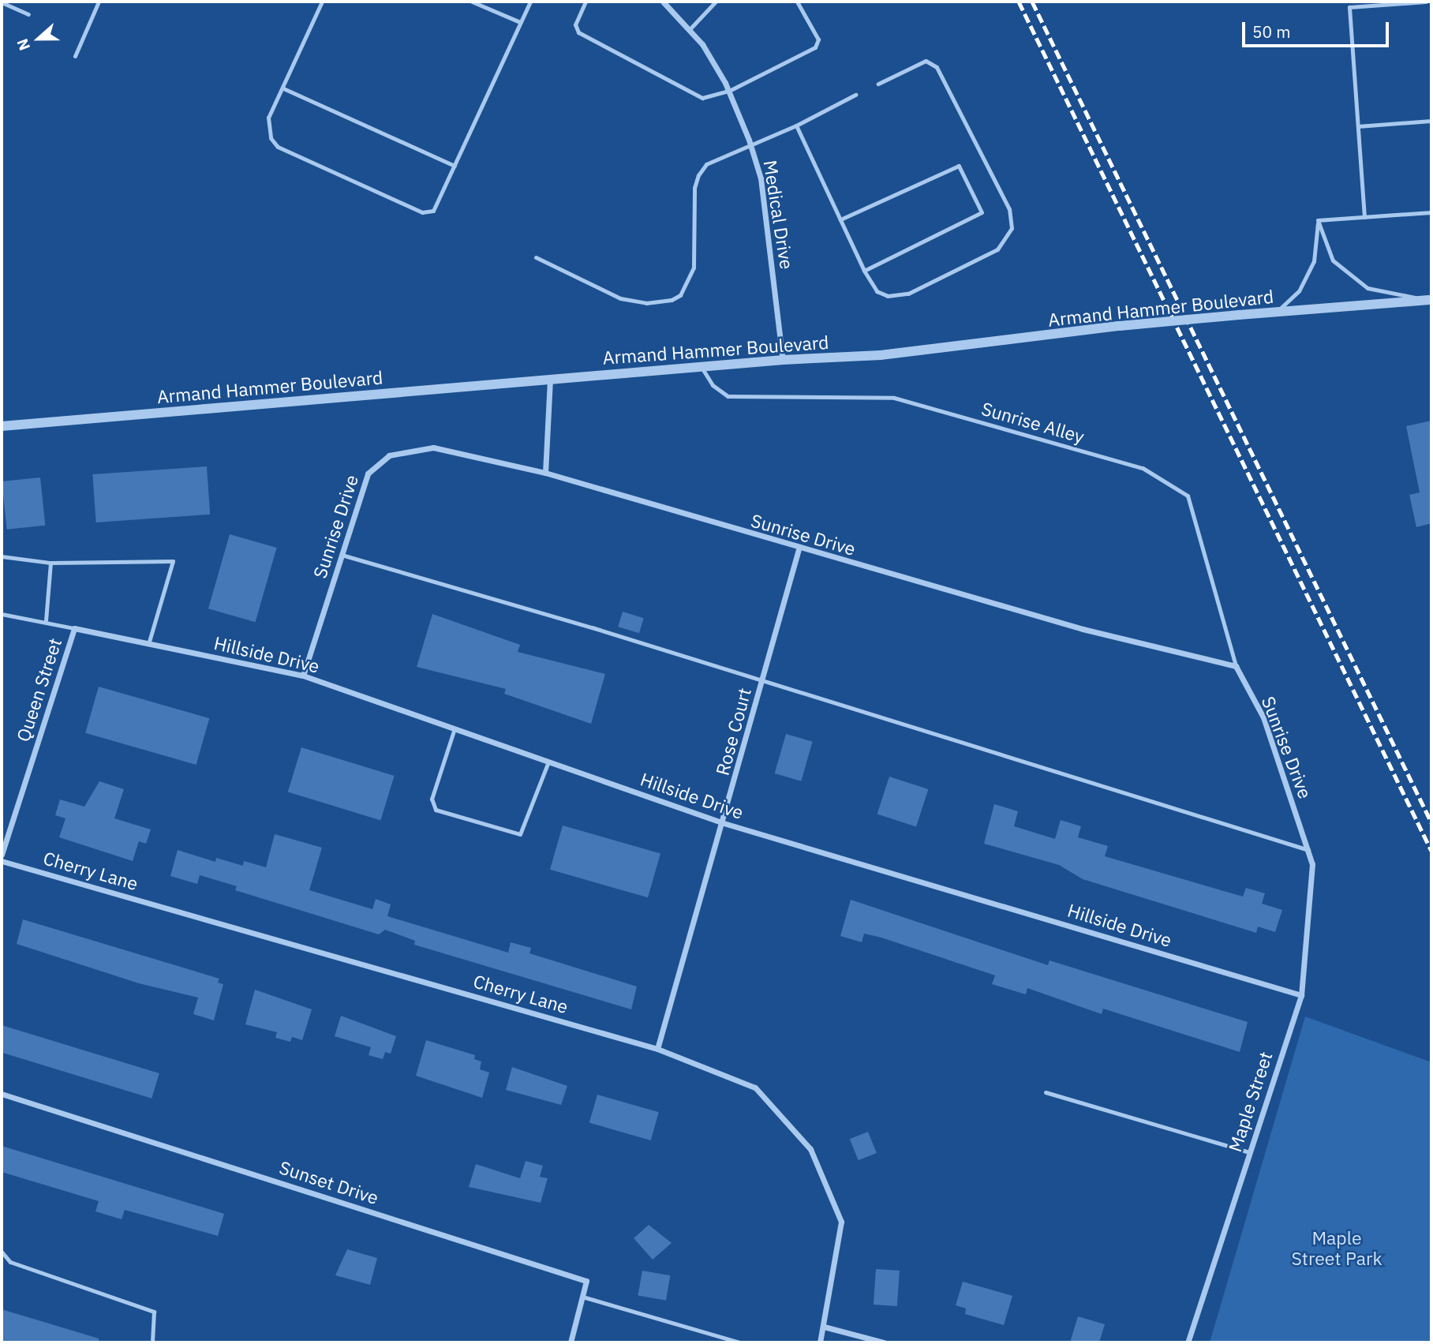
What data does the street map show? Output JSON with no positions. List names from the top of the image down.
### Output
{
  "streets": {
    "street": [
      "Medical Drive",
      "Armand Hammer Boulevard",
      "Sunrise Drive",
      "Hillside Drive",
      "Queen Street",
      "Rose Court",
      "Cherry Lane",
      "Maple Street",
      "Sunset Drive"
    ],
    "lane": ["Sunrise Alley"]
  },
  "crossings": [
    ["Medical Drive", "Armand Hammer Boulevard"],
    ["Armand Hammer Boulevard", "Sunrise Alley"],
    ["Sunrise Alley", "Sunrise Drive"],
    ["Sunrise Drive", "Hillside Drive"],
    ["Sunrise Drive", "Rose Court"],
    ["Sunrise Drive", "Maple Street"],
    ["Hillside Drive", "Queen Street"],
    ["Hillside Drive", "Rose Court"],
    ["Hillside Drive", "Maple Street"],
    ["Rose Court", "Cherry Lane"]
  ],
  "parks": ["Maple Street Park"],
  "scale_bar": "50 m",
  "north": "left"
}
